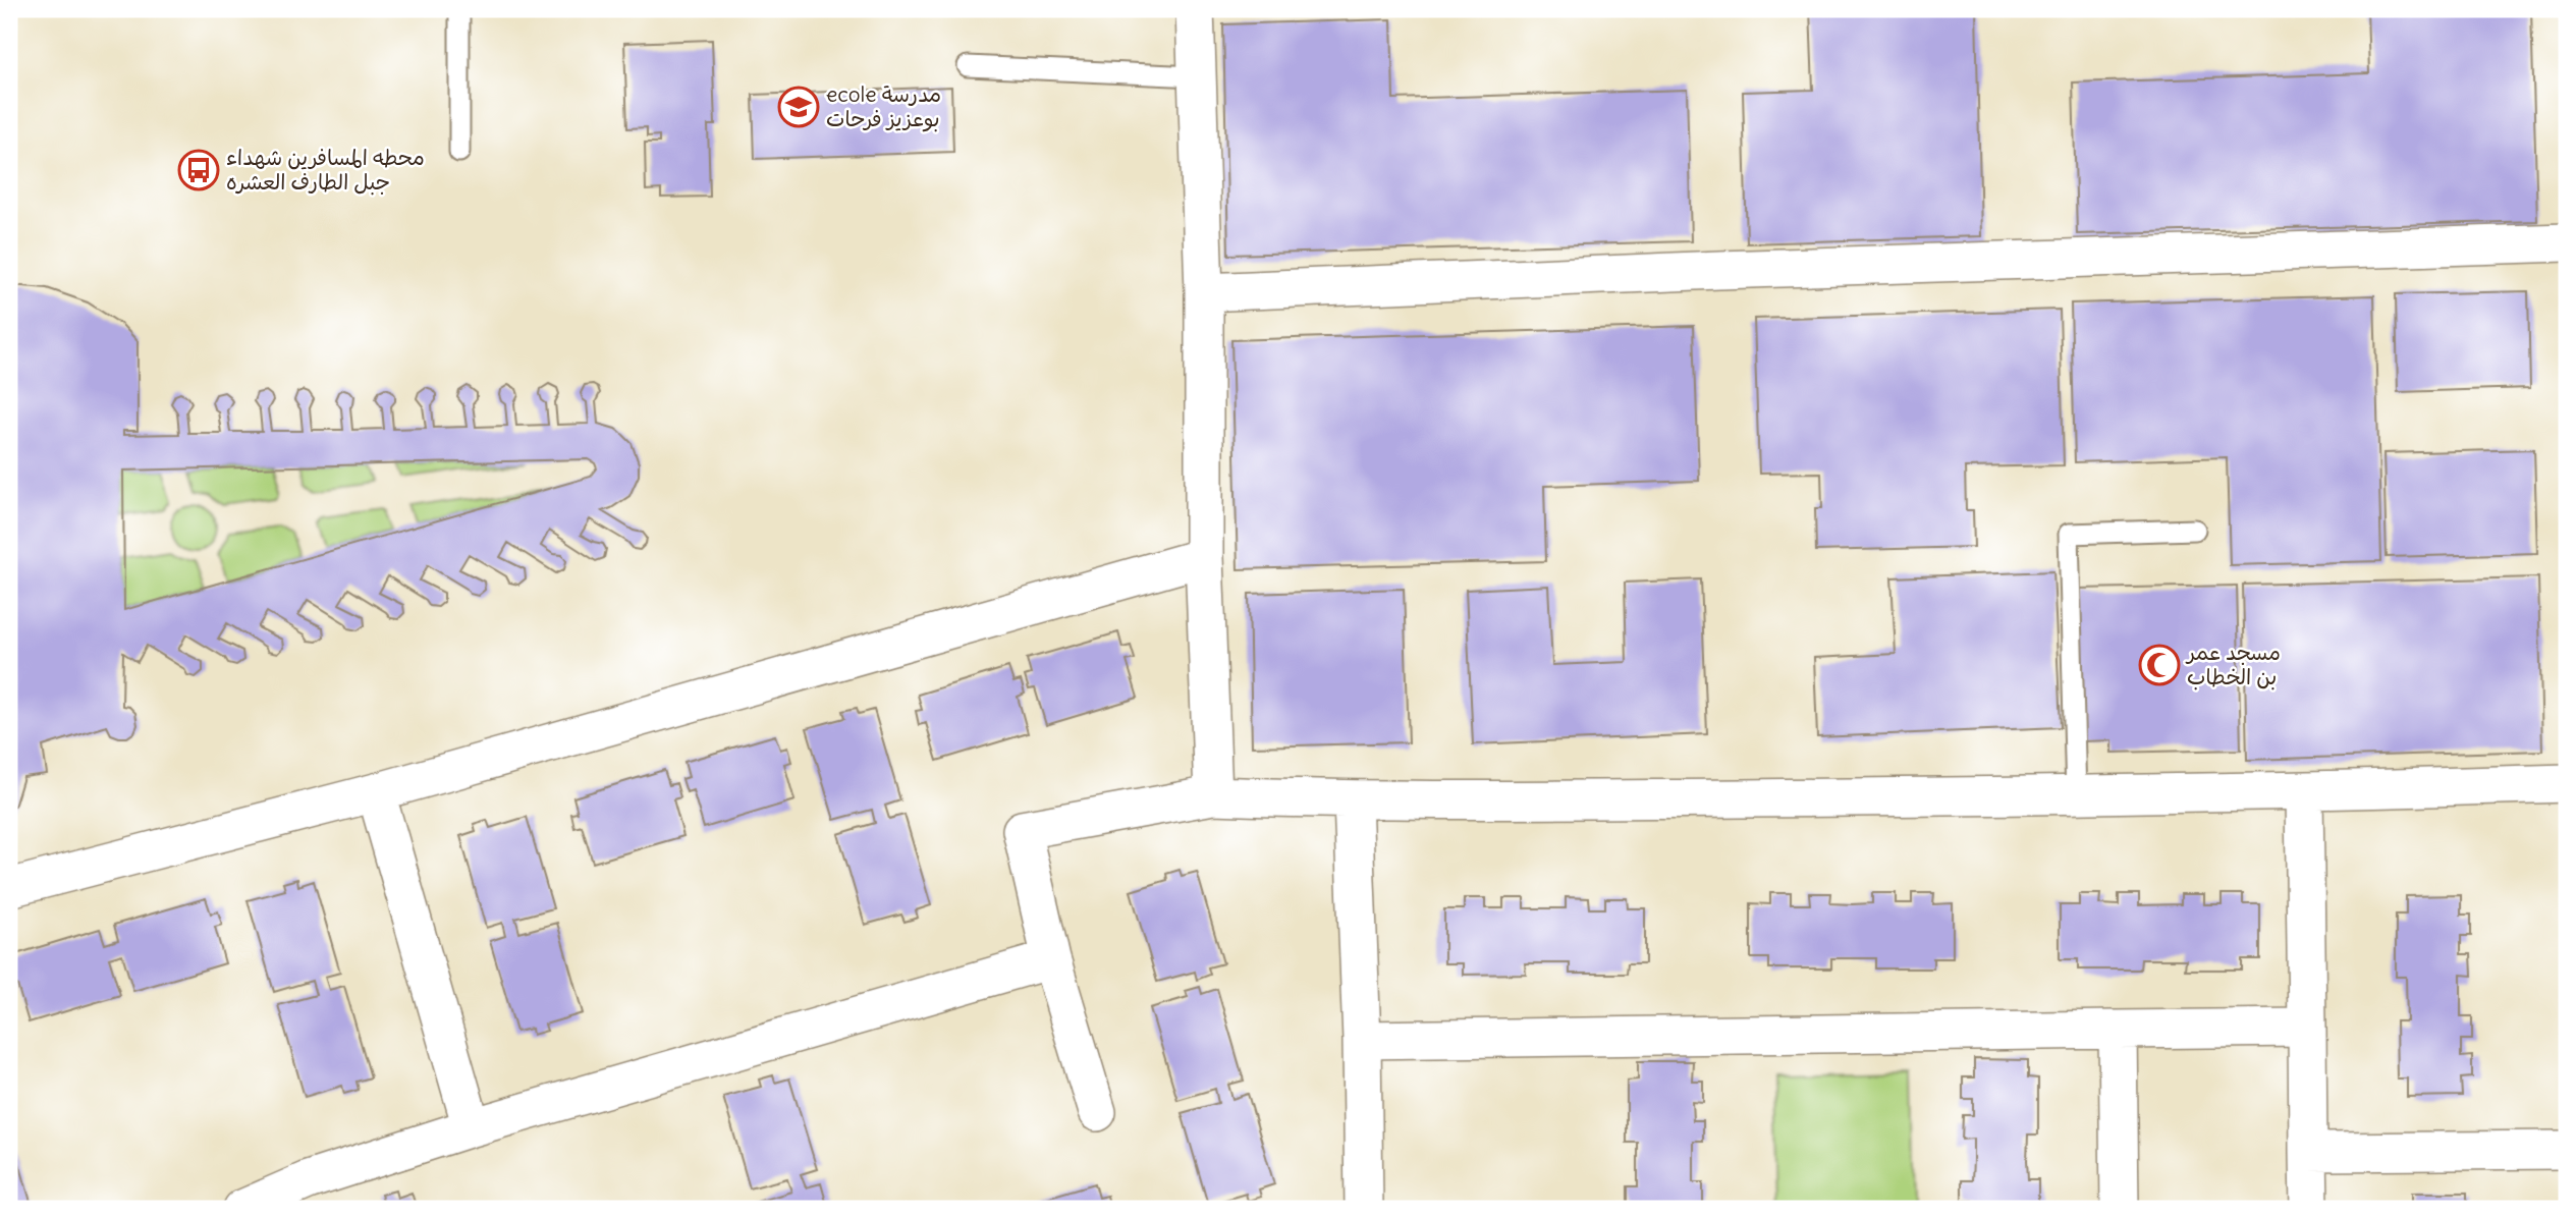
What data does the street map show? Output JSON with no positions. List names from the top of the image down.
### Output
{
  "places": {
    "school or university": ["ecole مدرسة بوعزيز فرحات"],
    "bus stop": ["محطه المسافرين شهداء جبل الطارف العشره"],
    "mosque": ["مسجد عمر بن الخطاب"]
  }
}
